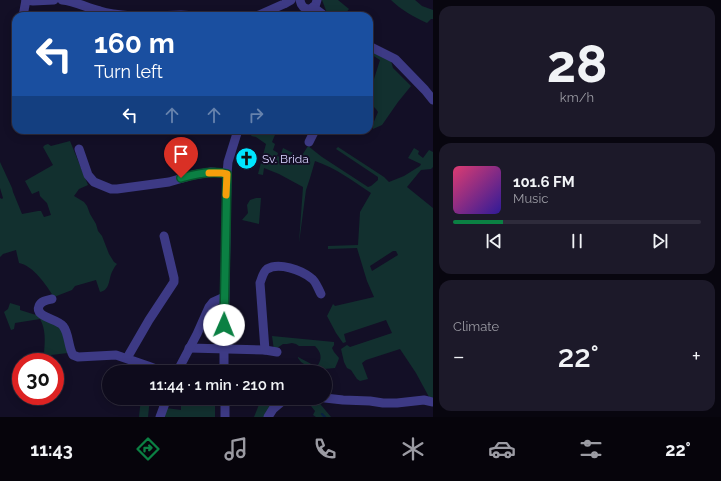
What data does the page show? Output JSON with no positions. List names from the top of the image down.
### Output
{
  "places": {
    "church": ["Sv. Brida"]
  },
  "page": {
    "tile": [
      ["28", "km/h"],
      "Climate"
    ],
    "turn": ["160 m", "Turn left"],
    "song": ["101.6 FM", "Music"],
    "heat": ["−", "22°", "+"],
    "limit": "30",
    "trip": "11:44 · 1 min · 210 m",
    "tabs": ["11:43", "22°"]
  }
}
